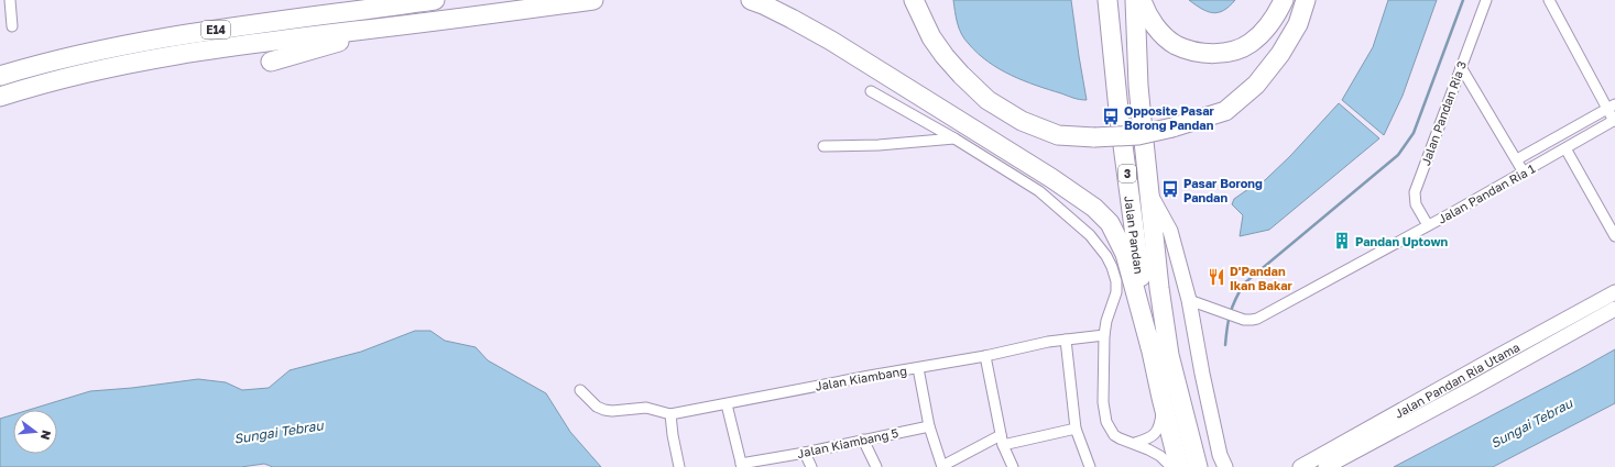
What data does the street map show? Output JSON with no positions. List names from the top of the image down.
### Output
{
  "streets": {
    "highway": ["E14", "3", "Jalan Pandan"],
    "street": [
      "Jalan Pandan Ria 3",
      "Jalan Pandan Ria 1",
      "Jalan Kiambang",
      "Jalan Pandan Ria Utama",
      "Jalan Kiambang 5"
    ]
  },
  "crossings": [
    ["Jalan Pandan Ria 3", "Jalan Pandan Ria 1"]
  ],
  "water": ["Sungai Tebrau"],
  "places": {
    "bus stop": ["Opposite Pasar Borong Pandan", "Pasar Borong Pandan"],
    "building": ["Pandan Uptown"],
    "restaurant": ["D'Pandan Ikan Bakar"]
  },
  "north": "right"
}
